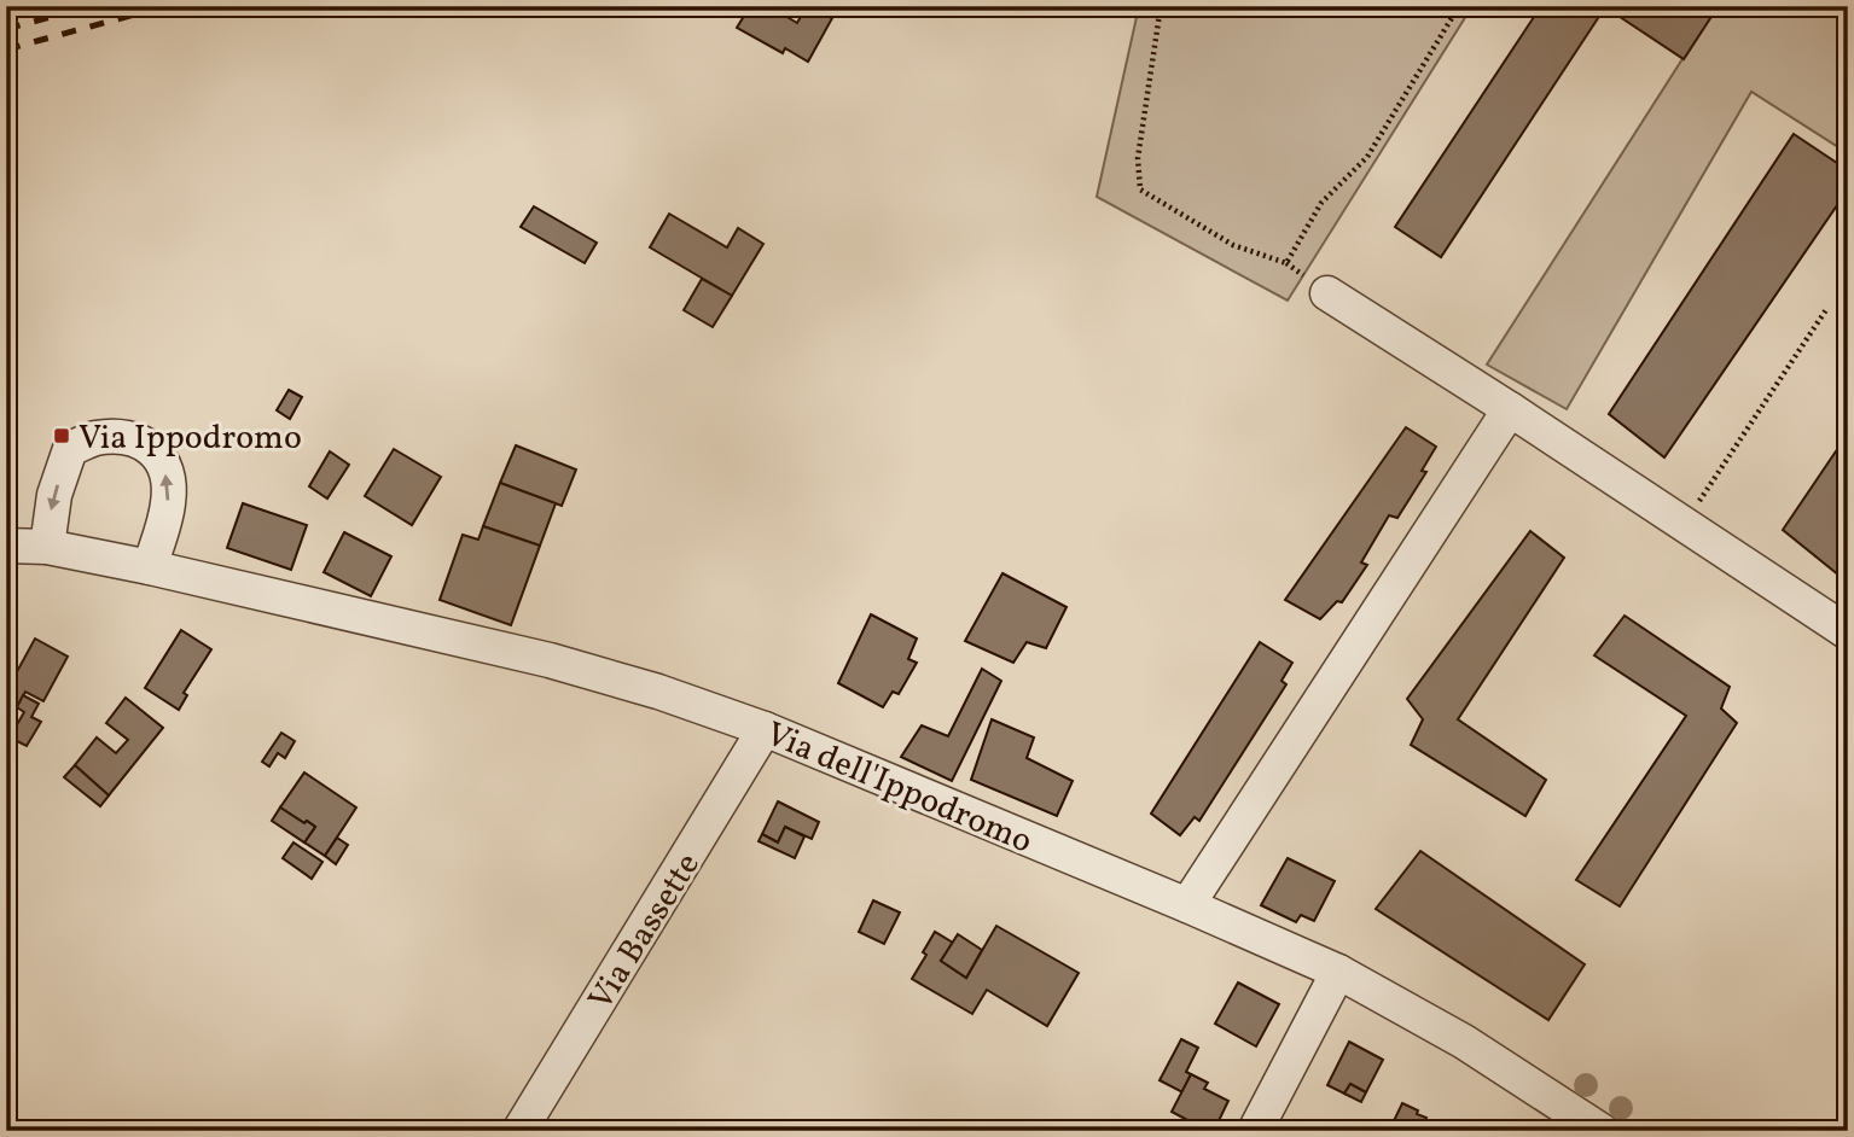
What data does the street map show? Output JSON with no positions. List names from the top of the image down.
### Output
{
  "streets": {
    "street": ["Via dell'Ippodromo", "Via Bassette"]
  },
  "crossings": [
    ["Via dell'Ippodromo", "Via Bassette"]
  ],
  "places": {
    "transit": ["Via Ippodromo"]
  }
}
